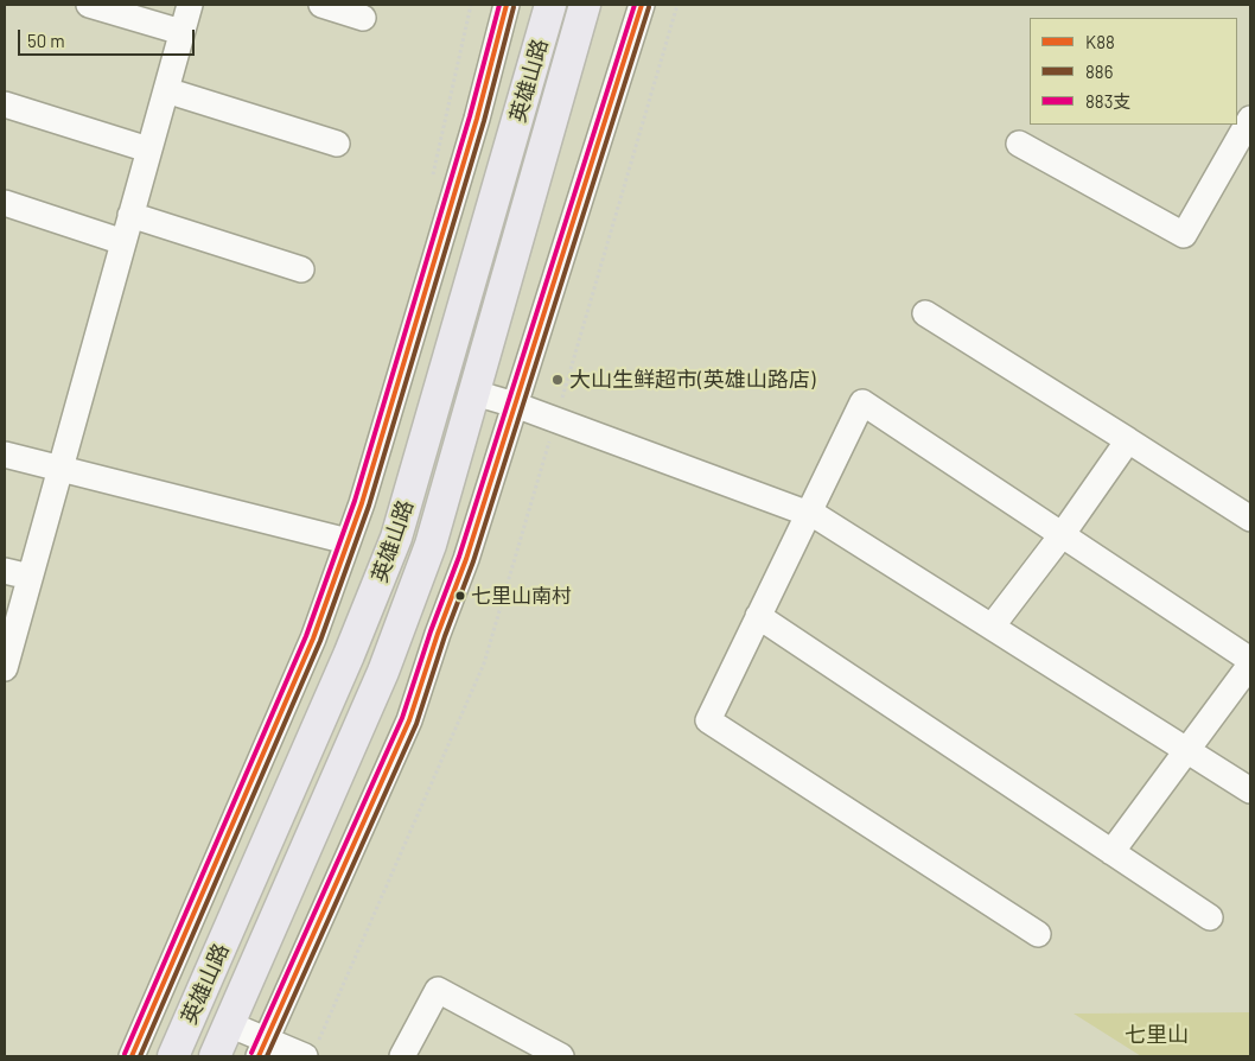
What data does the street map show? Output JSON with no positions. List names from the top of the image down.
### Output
{
  "streets": {
    "main road": ["英雄山路"]
  },
  "parks": ["七里山"],
  "places": ["大山生鲜超市(英雄山路店)", "七里山南村"],
  "lines": ["transit line K88", "transit line 883支", "transit line 886"],
  "legend": ["K88", "886", "883支"],
  "scale_bar": "50 m"
}
